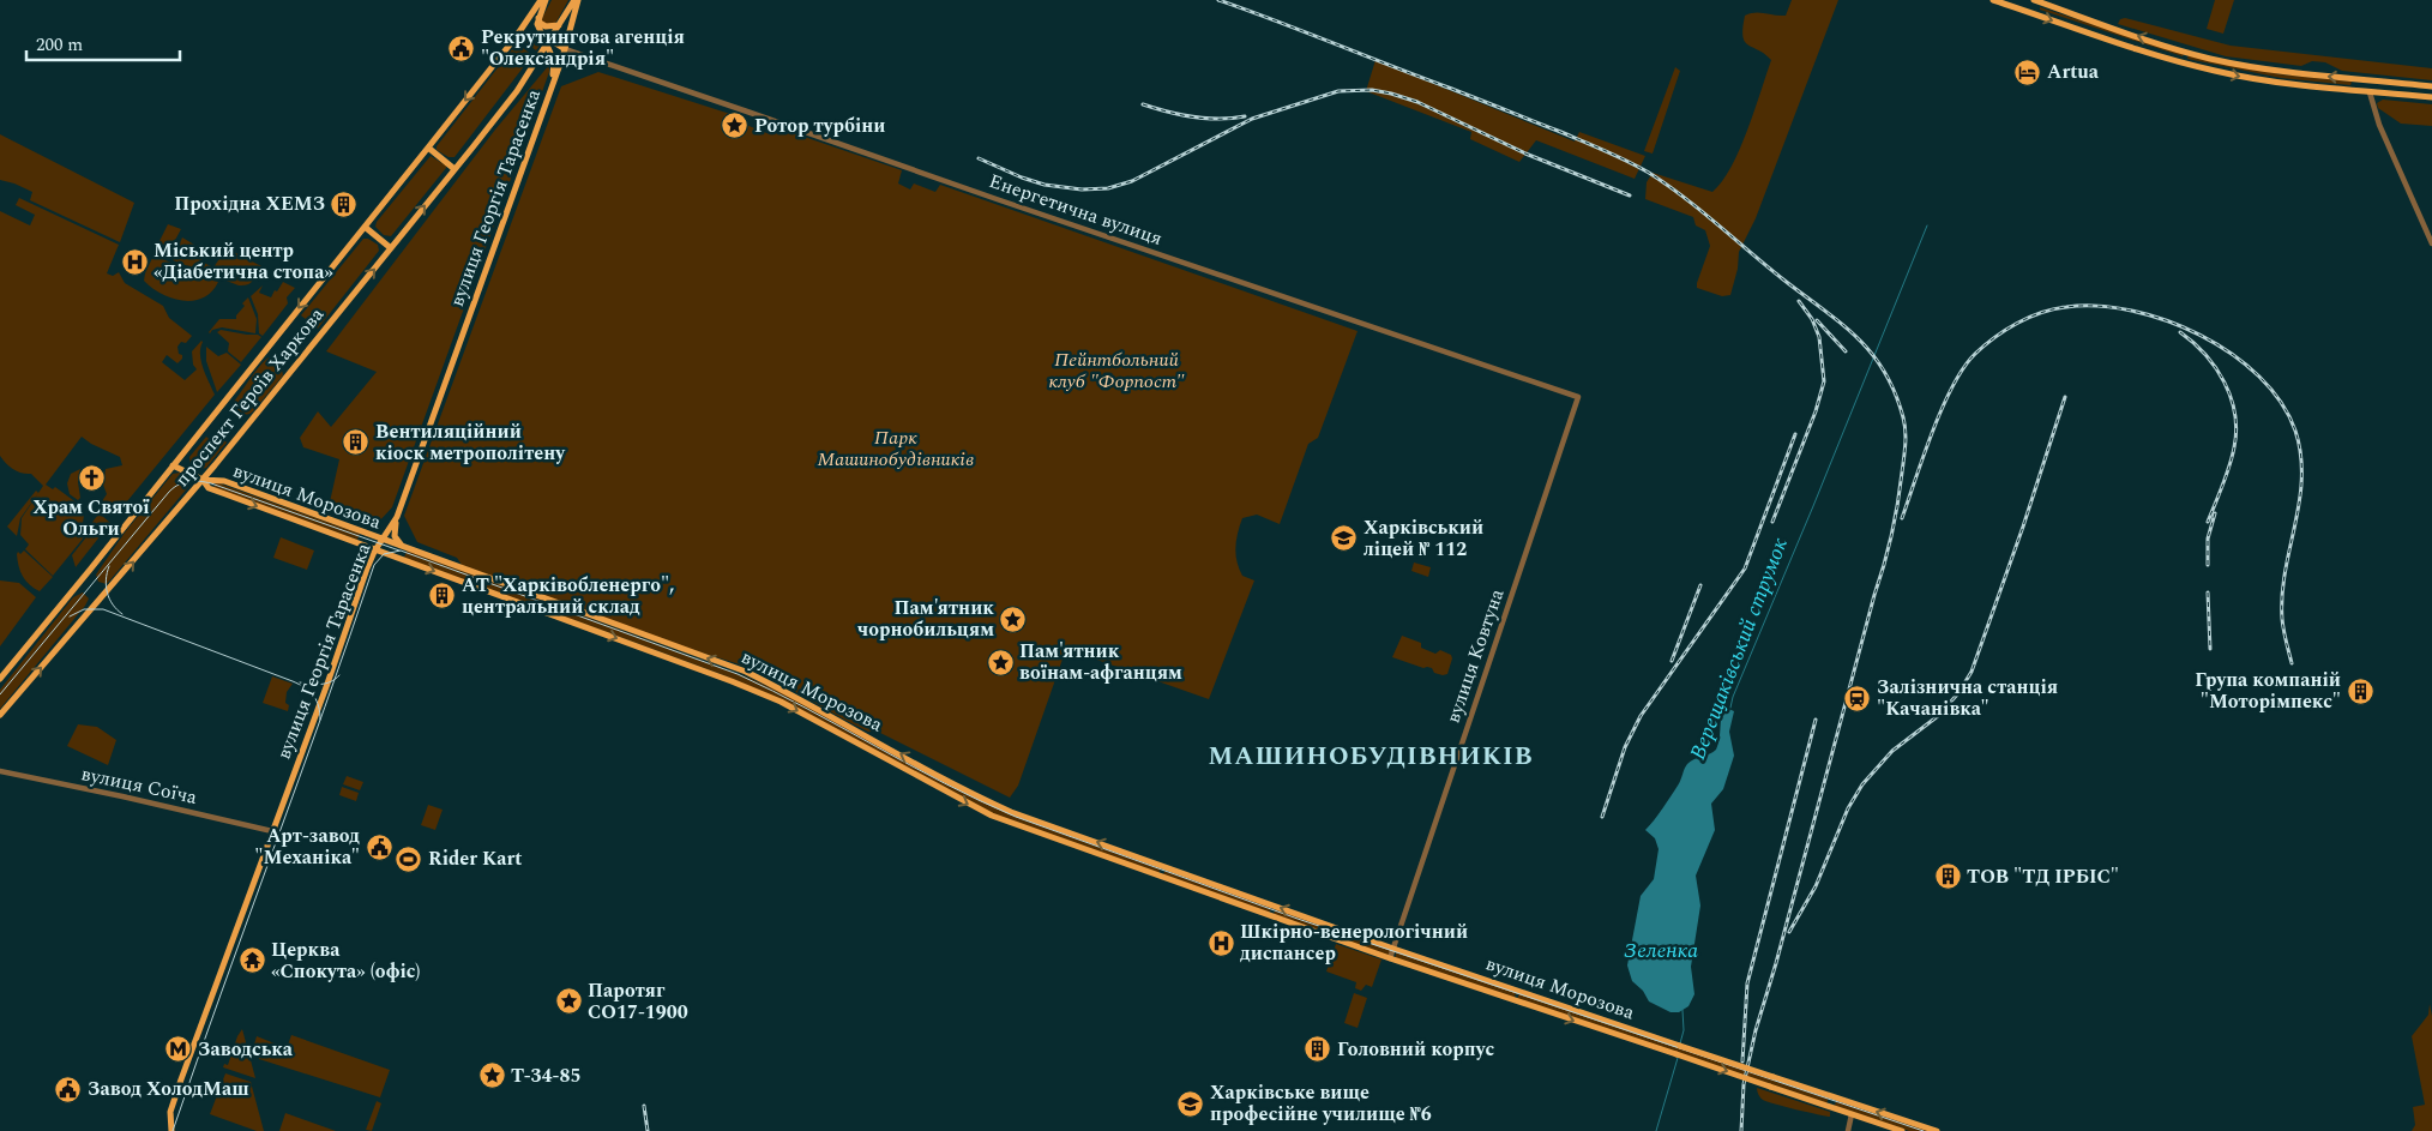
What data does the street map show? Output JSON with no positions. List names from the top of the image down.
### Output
{
  "streets": {
    "main road": ["вулиця Георгія Тарасенка", "проспект Героїв Харкова", "вулиця Морозова"],
    "street": ["Енергетична вулиця", "вулиця Ковтуна", "вулиця Соїча"]
  },
  "crossings": [
    ["вулиця Георгія Тарасенка", "Енергетична вулиця"],
    ["вулиця Георгія Тарасенка", "проспект Героїв Харкова"],
    ["вулиця Георгія Тарасенка", "вулиця Морозова"],
    ["вулиця Георгія Тарасенка", "вулиця Соїча"],
    ["Енергетична вулиця", "вулиця Ковтуна"],
    ["проспект Героїв Харкова", "вулиця Морозова"],
    ["вулиця Морозова", "вулиця Ковтуна"]
  ],
  "districts": ["МАШИНОБУДІВНИКІВ"],
  "water": ["Верещаківський струмок", "Зеленка"],
  "parks": ["Пейнтбольний клуб \"Форпост\"", "Парк Машинобудівників"],
  "places": {
    "public building": ["Рекрутингова агенція \"Олександрія\"", "Арт-завод \"Механіка\"", "Завод ХолодМаш"],
    "hotel": ["Artua"],
    "place": [
      "Ротор турбіни",
      "Пам'ятник чорнобильцям",
      "Пам'ятник воїнам-афганцям",
      "Паротяг СО17-1900",
      "Т-34-85"
    ],
    "building": [
      "Прохідна ХЕМЗ",
      "Вентиляційний кіоск метрополітену",
      "АТ \"Харківобленерго\", центральний склад",
      "Група компаній \"Моторімпекс\"",
      "ТОВ \"ТД ІРБІС\"",
      "Головний корпус"
    ],
    "hospital": ["Міський центр «Діабетична стопа»", "Шкірно-венерологічний диспансер"],
    "church": ["Храм Святої Ольги"],
    "school or university": ["Харківський ліцей № 112", "Харківське вище професійне училище №6"],
    "station": ["Залізнична станція \"Качанівка\""],
    "sports": ["Rider Kart"],
    "temple": ["Церква «Спокута» (офіс)"],
    "metro station": ["Заводська"]
  },
  "scale_bar": "200 m"
}
